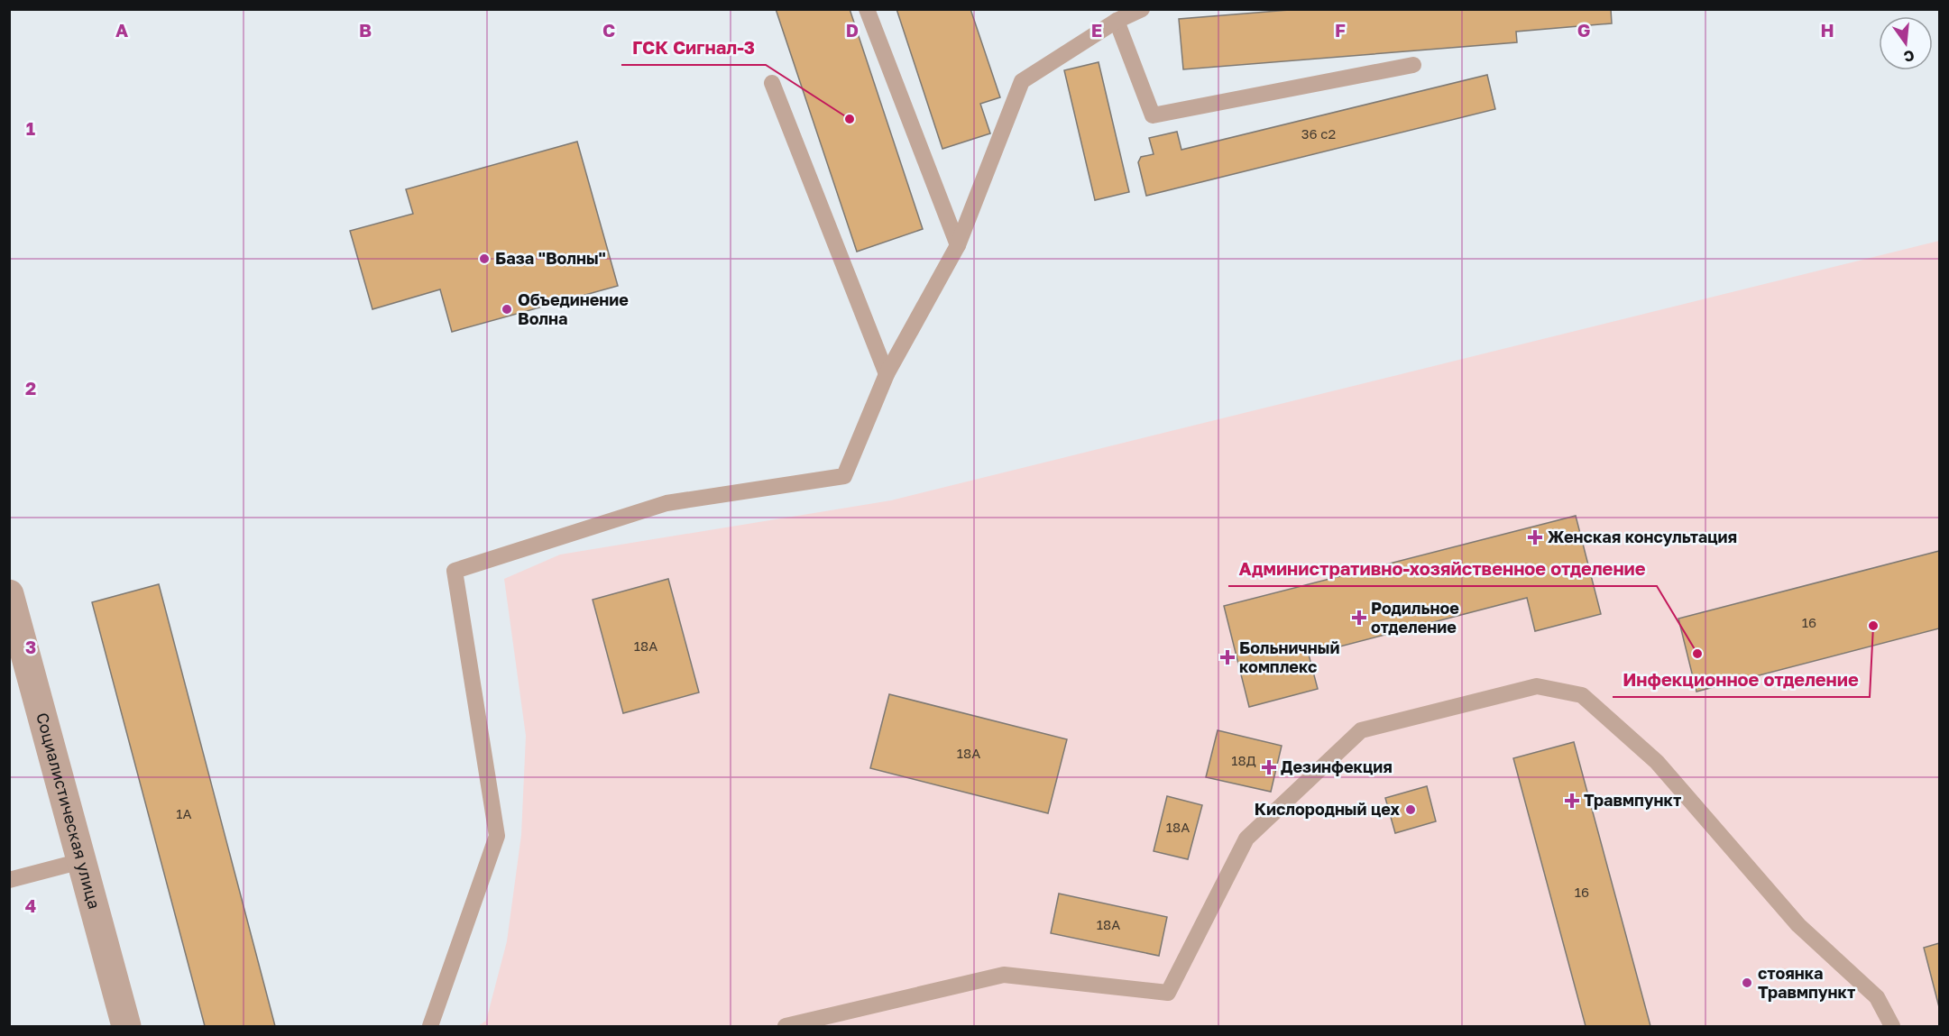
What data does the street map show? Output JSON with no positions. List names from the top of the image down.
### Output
{
  "streets": {
    "street": ["Социалистическая улица"]
  },
  "places": {
    "other": [
      "ГСК Сигнал-3",
      "База \"Волны\"",
      "Объединение Волна",
      "Инфекционное отделение",
      "Административно-хозяйственное отделение",
      "Кислородный цех",
      "стоянка Травмпункт"
    ],
    "health": [
      "Женская консультация",
      "Родильное отделение",
      "Больничный комплекс",
      "Дезинфекция",
      "Травмпункт"
    ]
  },
  "house_numbers": [
    "36 с2",
    "16",
    "18А",
    "18А",
    "18Д",
    "1А",
    "18А",
    "16",
    "18А"
  ],
  "north": "bottom",
  "grid": {
    "columns": [
      "A",
      "B",
      "C",
      "D",
      "E",
      "F",
      "G",
      "H"
    ],
    "rows": [
      "1",
      "2",
      "3",
      "4"
    ]
  }
}
